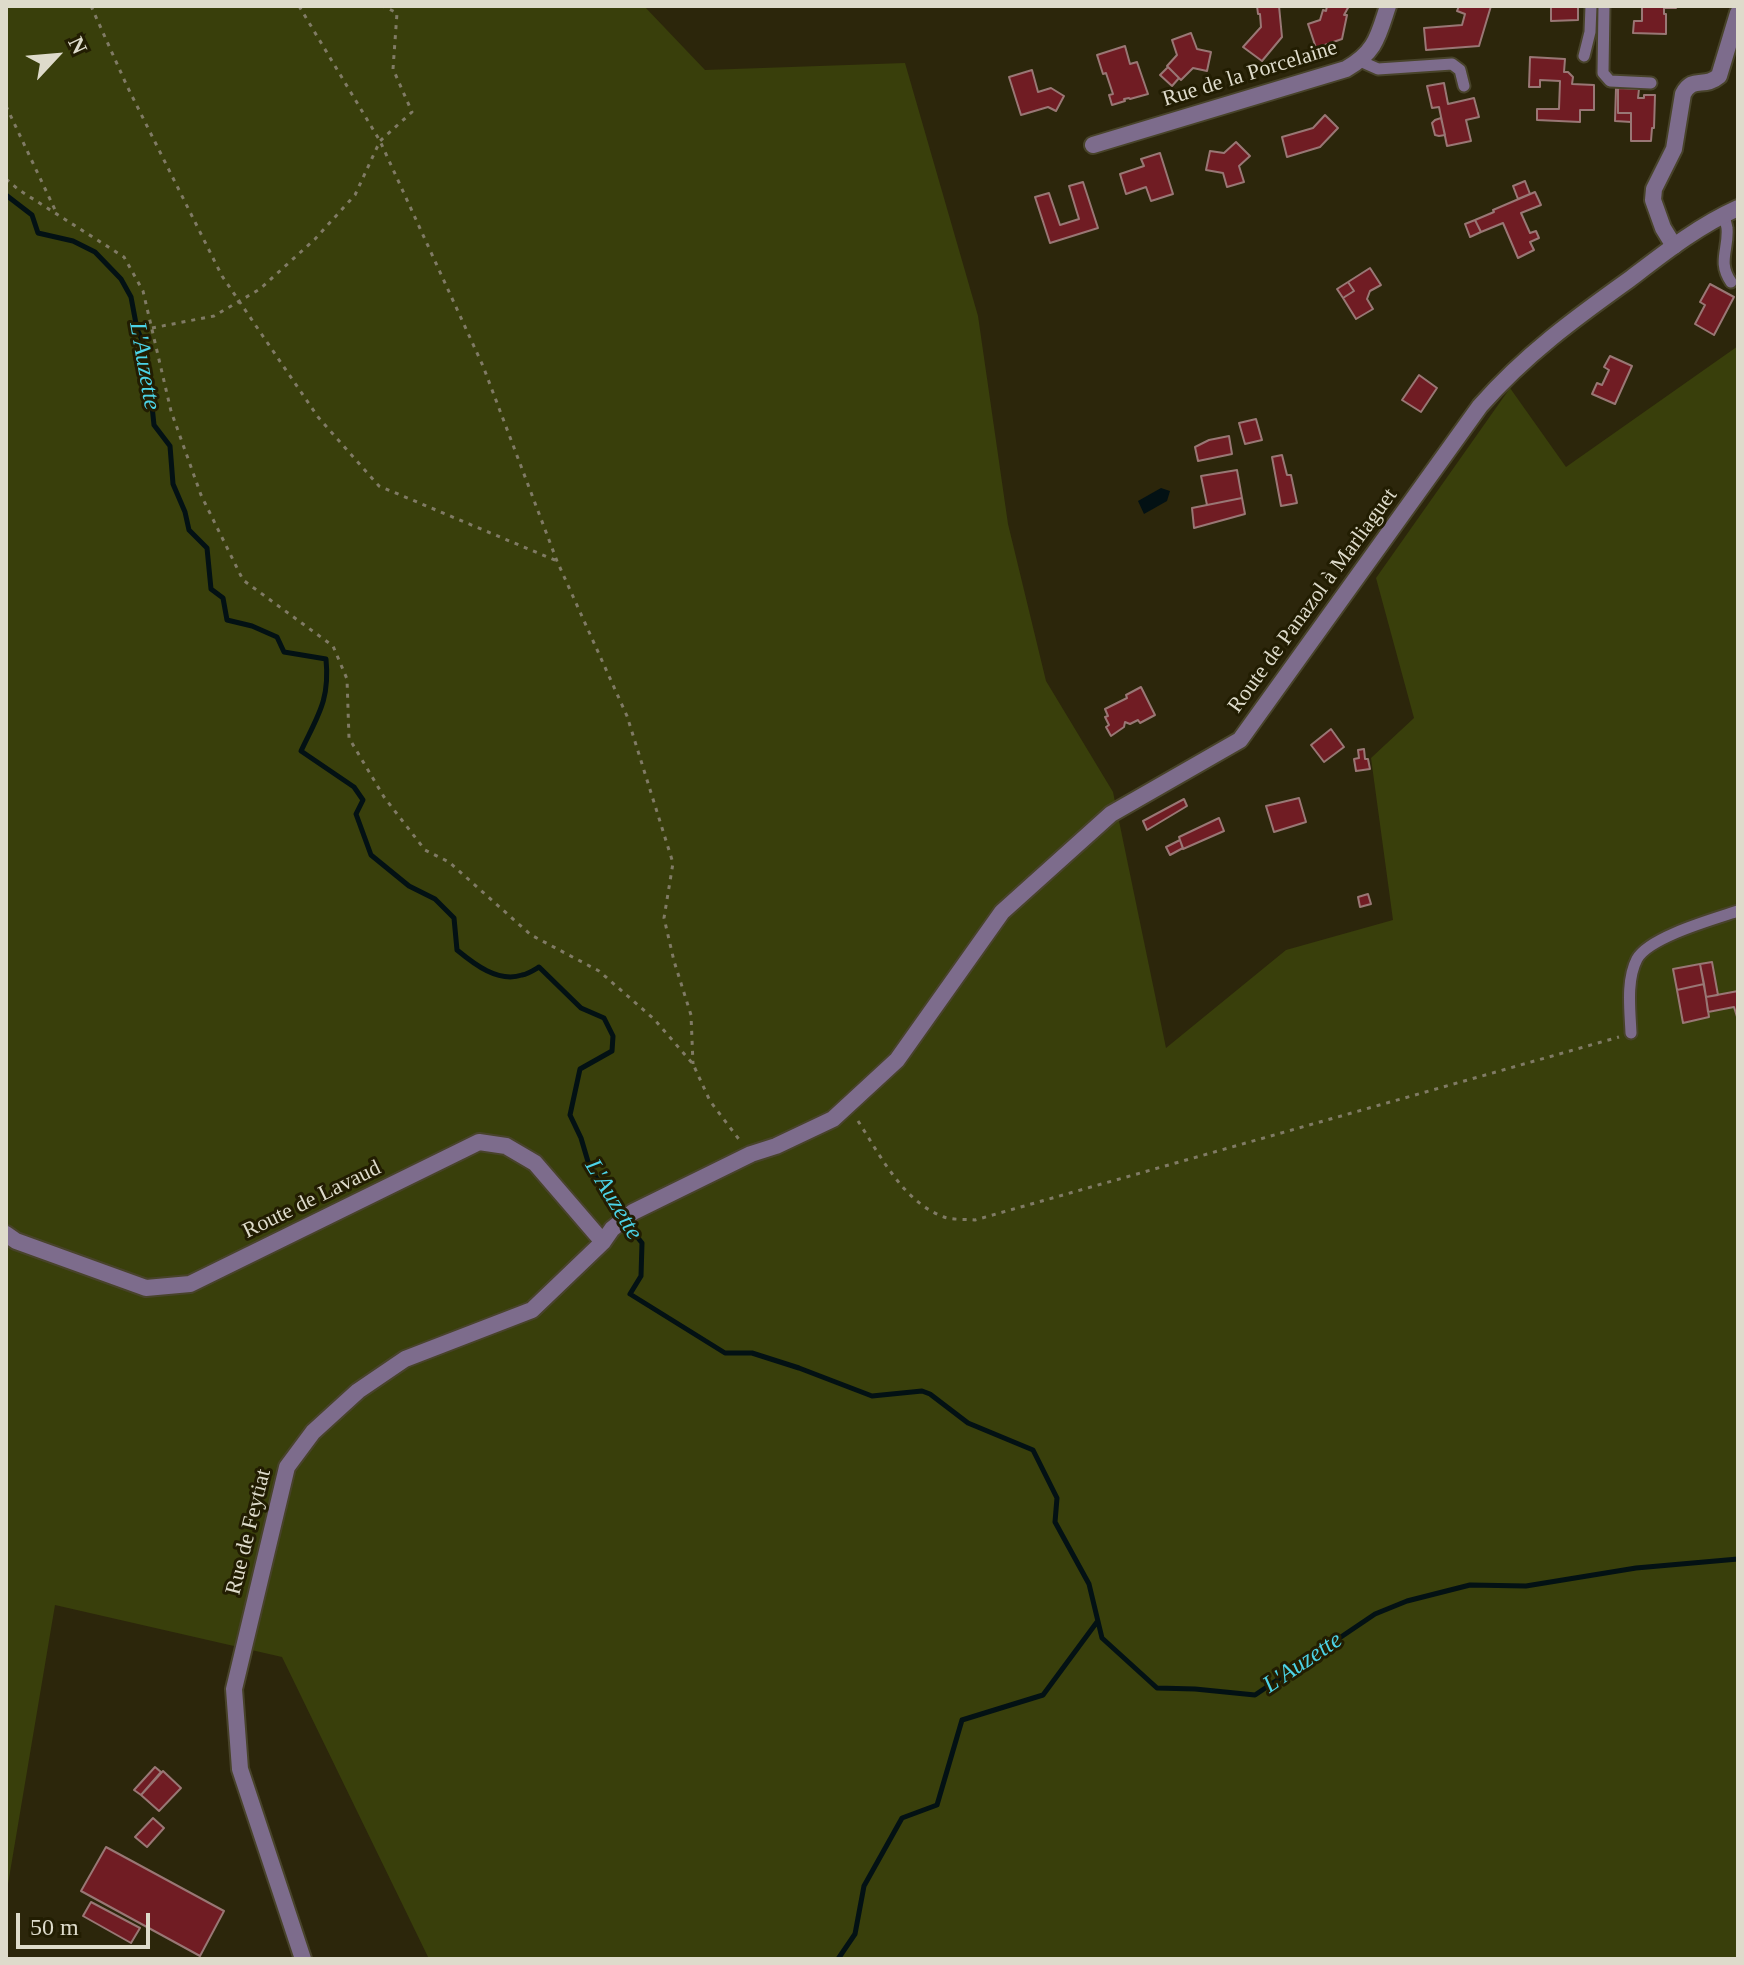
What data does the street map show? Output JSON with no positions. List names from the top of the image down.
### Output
{
  "streets": {
    "street": [
      "Rue de la Porcelaine",
      "Route de Panazol à Marliaguet",
      "Route de Lavaud",
      "Rue de Feytiat"
    ]
  },
  "crossings": [
    ["Route de Panazol à Marliaguet", "Route de Lavaud"],
    ["Route de Panazol à Marliaguet", "Rue de Feytiat"],
    ["Route de Lavaud", "Rue de Feytiat"]
  ],
  "water": ["L'Auzette"],
  "scale_bar": "50 m",
  "north": "top right"
}
